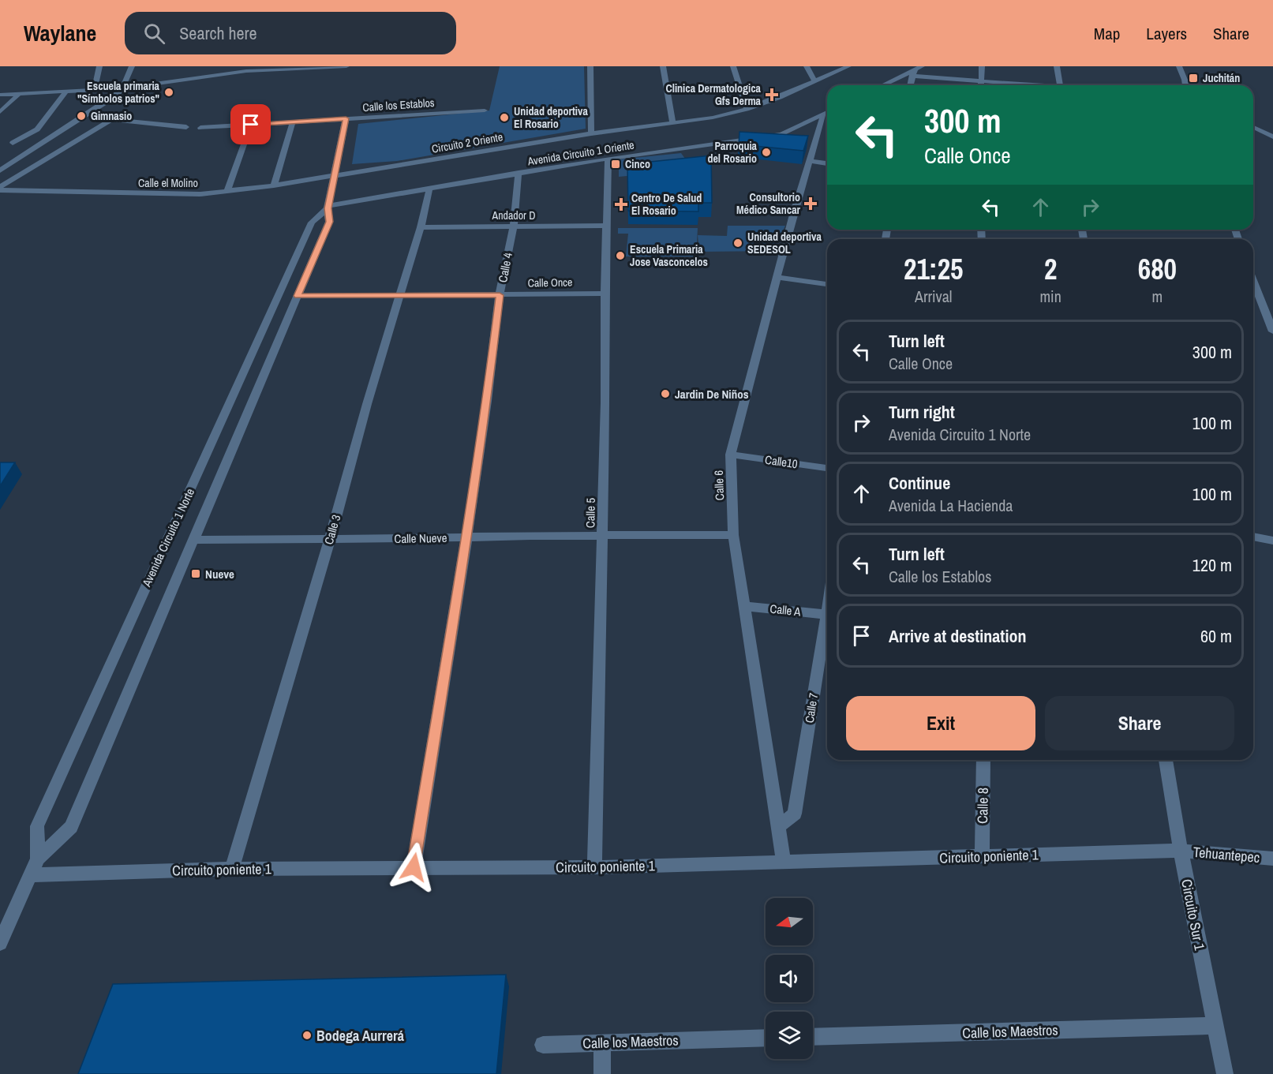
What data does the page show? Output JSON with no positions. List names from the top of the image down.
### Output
{
  "streets": {
    "street": [
      "Calle los Establos",
      "Circuito 2 Oriente",
      "Avenida Circuito 1 Oriente",
      "Calle el Molino",
      "Andador D",
      "Calle 4",
      "Calle Once",
      "Calle10",
      "Calle 6",
      "Calle 5",
      "Calle 3",
      "Avenida Circuito 1 Norte",
      "Calle Nueve",
      "Calle A",
      "Calle 7",
      "Calle 8",
      "Tehuantepec",
      "Circuito poniente 1",
      "Circuito Sur 1",
      "Calle los Maestros"
    ]
  },
  "crossings": [
    ["Circuito 2 Oriente", "Calle el Molino"],
    ["Avenida Circuito 1 Oriente", "Calle 4"],
    ["Avenida Circuito 1 Oriente", "Calle 5"],
    ["Avenida Circuito 1 Oriente", "Calle 3"],
    ["Avenida Circuito 1 Oriente", "Avenida Circuito 1 Norte"],
    ["Andador D", "Calle 4"],
    ["Andador D", "Calle 5"],
    ["Andador D", "Calle 3"],
    ["Calle 4", "Calle Once"],
    ["Calle 4", "Calle Nueve"],
    ["Calle 4", "Circuito poniente 1"],
    ["Calle Once", "Calle 5"],
    ["Calle Once", "Calle 3"],
    ["Calle Once", "Avenida Circuito 1 Norte"],
    ["Calle10", "Calle 6"],
    ["Calle 6", "Calle Nueve"],
    ["Calle 6", "Calle A"],
    ["Calle 6", "Calle 7"],
    ["Calle 6", "Circuito poniente 1"],
    ["Calle 5", "Calle Nueve"],
    ["Calle 5", "Circuito poniente 1"],
    ["Calle 3", "Calle Nueve"],
    ["Calle 3", "Circuito poniente 1"],
    ["Avenida Circuito 1 Norte", "Calle Nueve"],
    ["Avenida Circuito 1 Norte", "Circuito poniente 1"],
    ["Calle A", "Calle 7"],
    ["Calle 8", "Circuito poniente 1"],
    ["Tehuantepec", "Circuito poniente 1"],
    ["Tehuantepec", "Circuito Sur 1"],
    ["Circuito poniente 1", "Circuito Sur 1"],
    ["Circuito Sur 1", "Calle los Maestros"]
  ],
  "places": {
    "transit": ["Juchitán", "Cinco", "Nueve"],
    "other": [
      "Escuela primaria \"Símbolos patrios\"",
      "Gimnasio",
      "Unidad deportiva El Rosario",
      "Parroquia del Rosario",
      "Unidad deportiva SEDESOL",
      "Escuela Primaria Jose Vasconcelos",
      "Jardin De Niños",
      "Bodega Aurrerá"
    ],
    "health": ["Clinica Dermatologica Gfs Derma", "Consultorio Médico Sancar", "Centro De Salud El Rosario"]
  },
  "north": "left",
  "page": {
    "header": "Waylane",
    "search": "Search here",
    "nav": ["Map", "Layers", "Share"],
    "turn": ["300 m", "Calle Once"],
    "eta": [
      "21:25",
      "Arrival",
      "2",
      "min",
      "680",
      "m"
    ],
    "list": [
      {
        "name": "Turn left",
        "note": "Calle Once",
        "value": "300 m"
      },
      {
        "name": "Turn right",
        "note": "Avenida Circuito 1 Norte",
        "value": "100 m"
      },
      {
        "name": "Continue",
        "note": "Avenida La Hacienda",
        "value": "100 m"
      },
      {
        "name": "Turn left",
        "note": "Calle los Establos",
        "value": "120 m"
      },
      {
        "name": "Arrive at destination",
        "value": "60 m"
      }
    ],
    "buttons": ["Exit", "Share"]
  }
}
